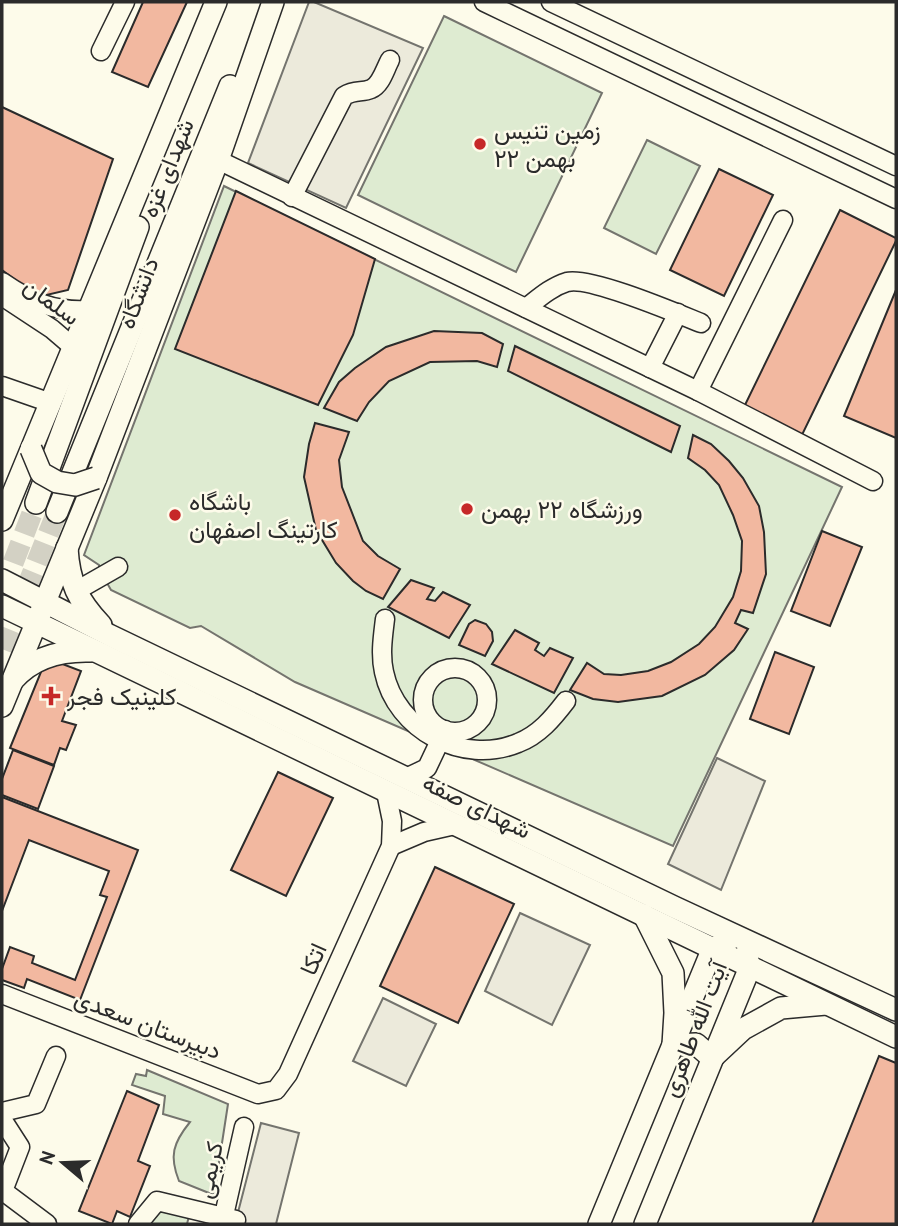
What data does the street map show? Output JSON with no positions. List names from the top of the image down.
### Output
{
  "streets": {
    "main road": [
      "شهدای غزه",
      "دانشگاه",
      "شهدای صفه",
      "آیت الله طاهری"
    ],
    "street": [
      "سلمان",
      "اتکا",
      "دبیرستان سعدی",
      "کریمی"
    ]
  },
  "crossings": [
    ["شهدای غزه", "دانشگاه"],
    ["دانشگاه", "سلمان"],
    ["دانشگاه", "شهدای صفه"],
    ["شهدای صفه", "آیت الله طاهری"],
    ["اتکا", "دبیرستان سعدی"]
  ],
  "places": {
    "other": ["زمین تنیس ۲۲ بهمن", "ورزشگاه ۲۲ بهمن", "باشگاه کارتینگ اصفهان"],
    "health": ["کلینیک فجر"]
  },
  "north": "left"
}
